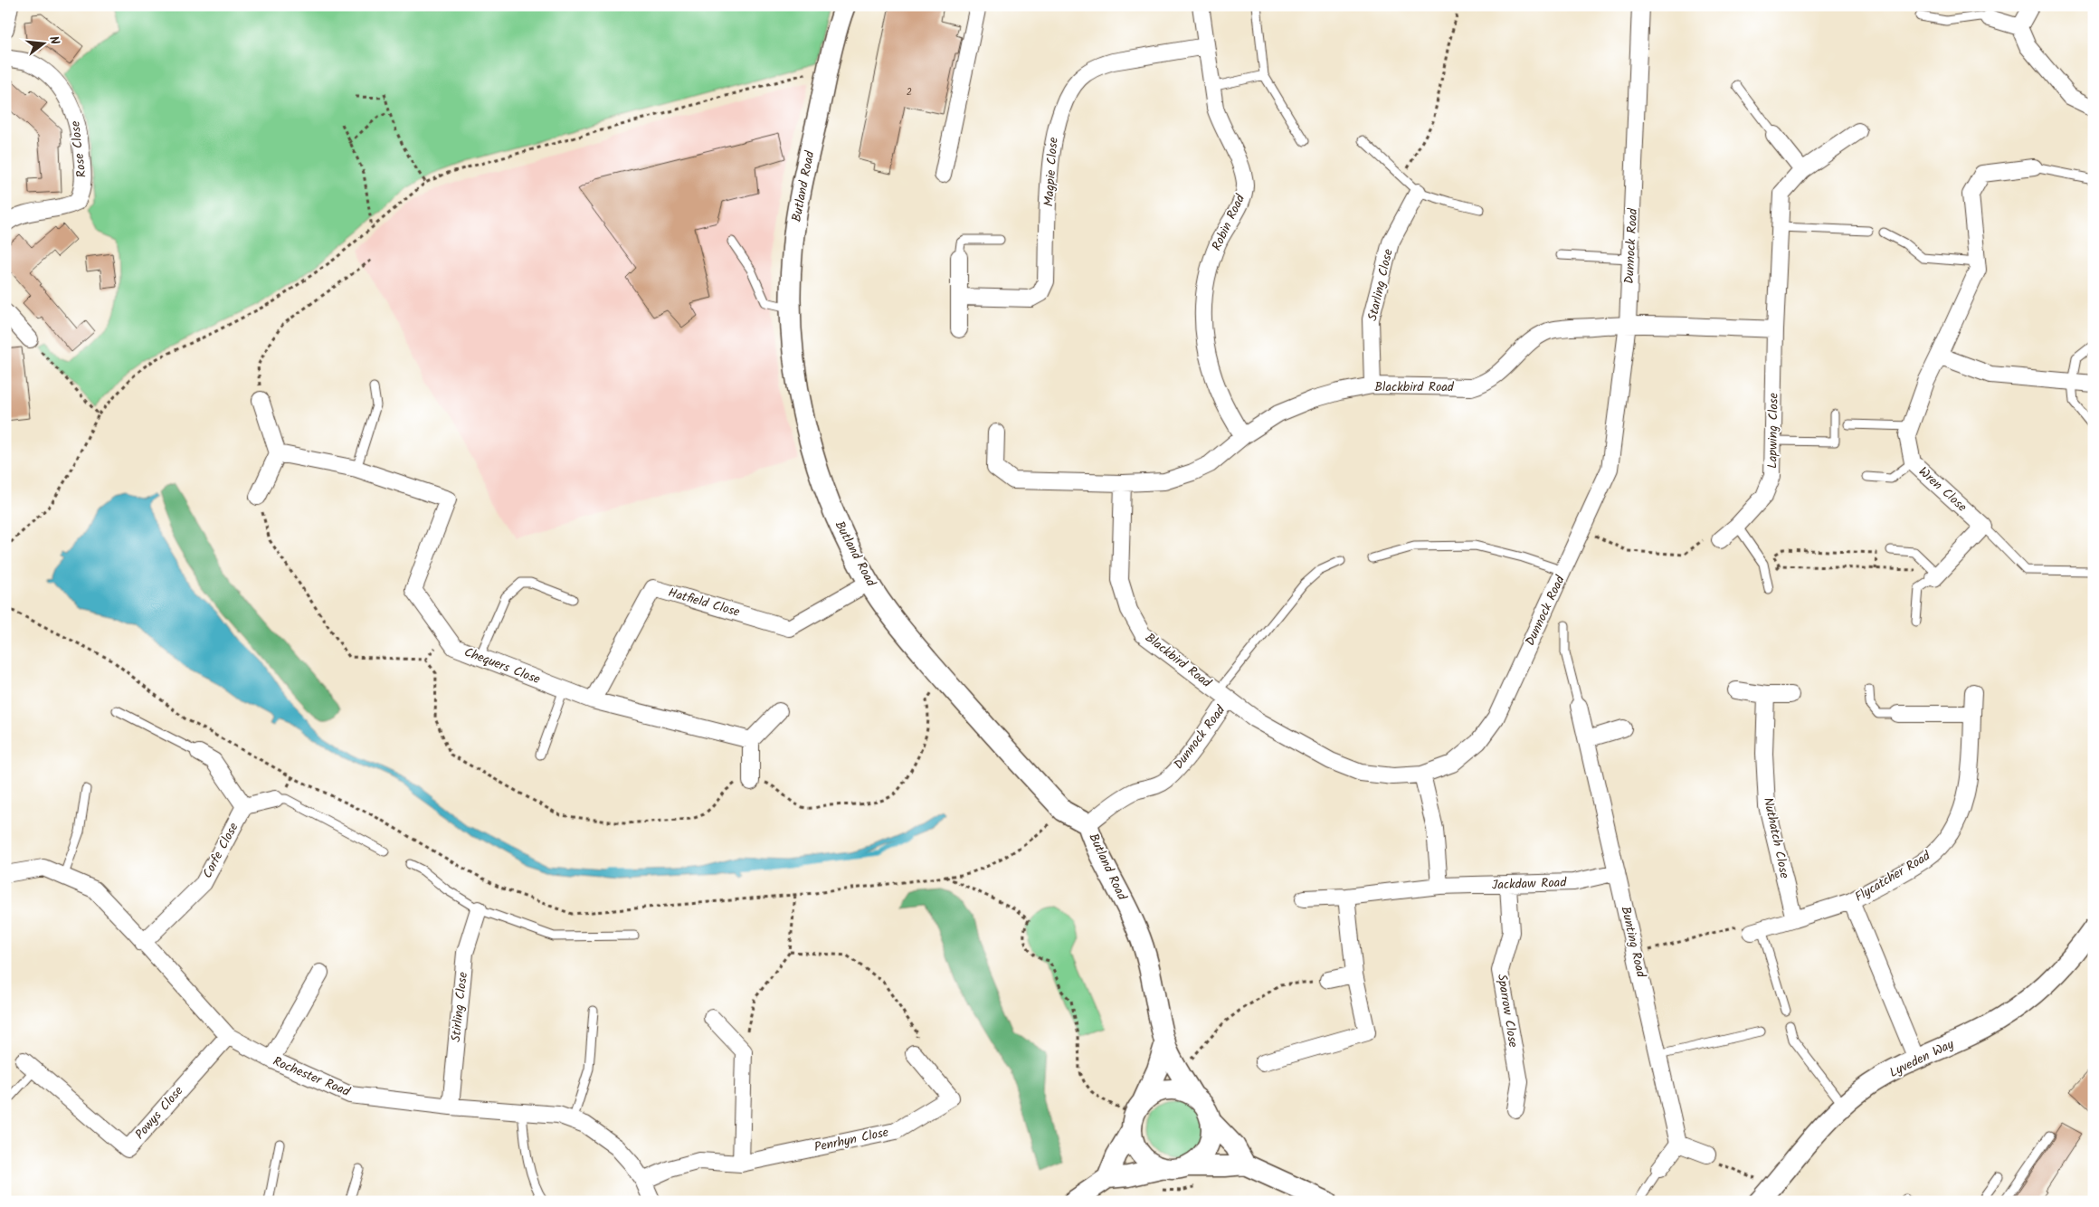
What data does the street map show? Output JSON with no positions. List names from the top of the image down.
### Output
{
  "streets": {
    "street": [
      "Rose Close",
      "Magpie Close",
      "Butland Road",
      "Robin Road",
      "Dunnock Road",
      "Starling Close",
      "Blackbird Road",
      "Lapwing Close",
      "Wren Close",
      "Hatfield Close",
      "Chequers Close",
      "Nuthatch Close",
      "Corfe Close",
      "Flycatcher Road",
      "Jackdaw Road",
      "Bunting Road",
      "Stirling Close",
      "Sparrow Close",
      "Lyveden Way",
      "Rochester Road",
      "Powys Close",
      "Penrhyn Close"
    ]
  },
  "crossings": [
    ["Magpie Close", "Robin Road"],
    ["Butland Road", "Dunnock Road"],
    ["Butland Road", "Hatfield Close"],
    ["Robin Road", "Blackbird Road"],
    ["Dunnock Road", "Blackbird Road"],
    ["Starling Close", "Blackbird Road"],
    ["Hatfield Close", "Chequers Close"],
    ["Corfe Close", "Rochester Road"],
    ["Flycatcher Road", "Lyveden Way"],
    ["Jackdaw Road", "Bunting Road"],
    ["Jackdaw Road", "Sparrow Close"],
    ["Stirling Close", "Rochester Road"],
    ["Rochester Road", "Powys Close"],
    ["Rochester Road", "Penrhyn Close"]
  ],
  "house_numbers": ["2"],
  "north": "right"
}
